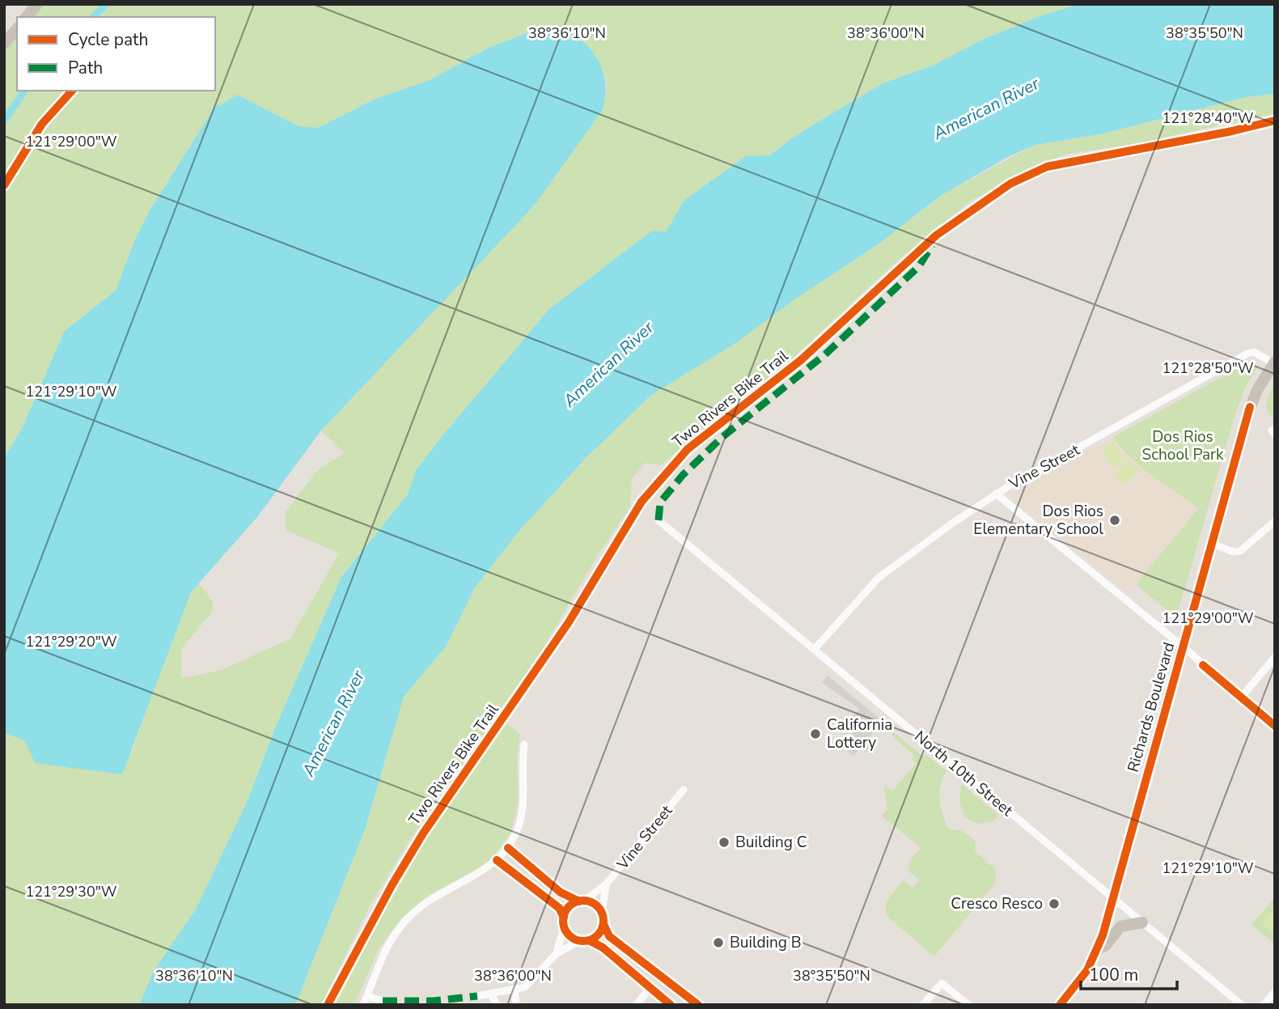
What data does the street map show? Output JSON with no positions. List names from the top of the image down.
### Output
{
  "streets": {
    "main road": ["Richards Boulevard"],
    "street": ["Vine Street", "North 10th Street"],
    "cycle path": ["Two Rivers Bike Trail"]
  },
  "crossings": [
    ["Vine Street", "Richards Boulevard"],
    ["Vine Street", "North 10th Street"],
    ["Richards Boulevard", "North 10th Street"]
  ],
  "water": ["American River"],
  "parks": ["Dos Rios School Park"],
  "places": [
    "Dos Rios Elementary School",
    "California Lottery",
    "Building C",
    "Cresco Resco",
    "Building B"
  ],
  "legend": ["Cycle path", "Path"],
  "scale_bar": "100 m",
  "coordinates": [
    "38°36'10\"N",
    "38°36'00\"N",
    "38°35'50\"N",
    "121°28'40\"W",
    "121°29'00\"W",
    "121°28'50\"W",
    "121°29'10\"W",
    "121°29'20\"W",
    "121°29'30\"W"
  ]
}
